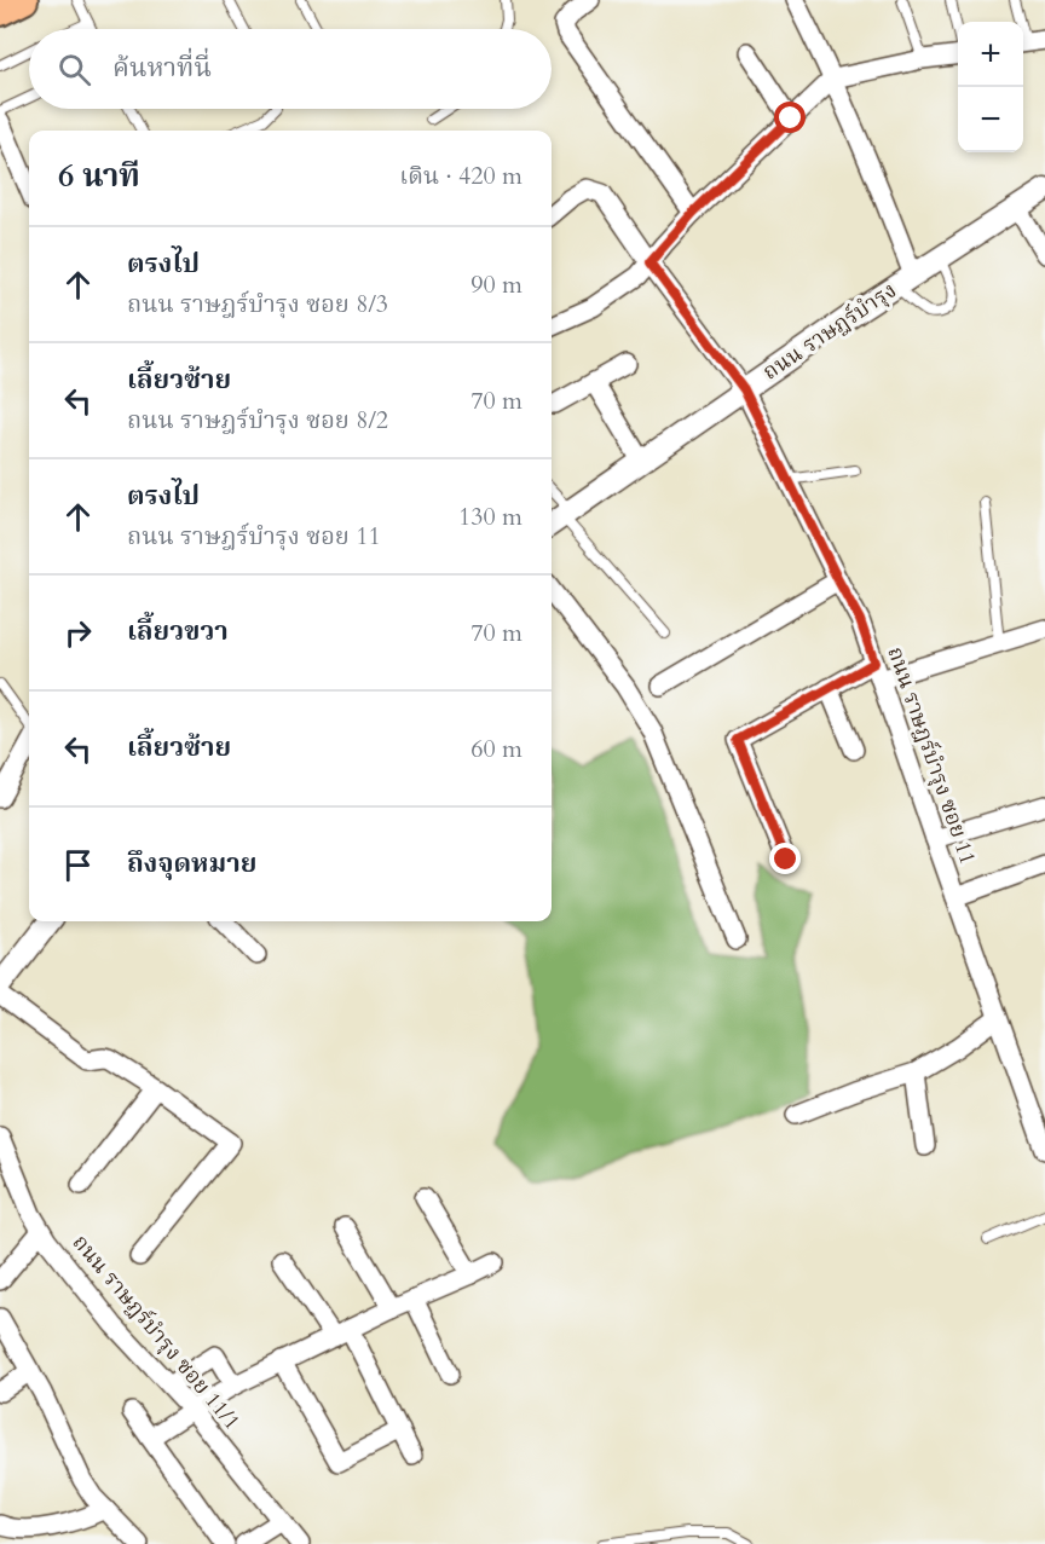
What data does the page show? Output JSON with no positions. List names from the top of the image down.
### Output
{
  "streets": {
    "street": ["ถนน ราษฎร์บำรุง", "ถนน ราษฎร์บำรุง ซอย 11", "ถนน ราษฎร์บำรุง ซอย 11/1"]
  },
  "crossings": [
    ["ถนน ราษฎร์บำรุง", "ถนน ราษฎร์บำรุง ซอย 11"]
  ],
  "page": {
    "map_buttons": ["+", "−"],
    "search": "ค้นหาที่นี่",
    "heading": ["6 นาที", "เดิน · 420 m"],
    "list": [
      ["ตรงไป", "ถนน ราษฎร์บำรุง ซอย 8/3", "90 m"],
      ["เลี้ยวซ้าย", "ถนน ราษฎร์บำรุง ซอย 8/2", "70 m"],
      ["ตรงไป", "ถนน ราษฎร์บำรุง ซอย 11", "130 m"],
      ["เลี้ยวขวา", "70 m"],
      ["เลี้ยวซ้าย", "60 m"],
      "ถึงจุดหมาย"
    ]
  }
}
